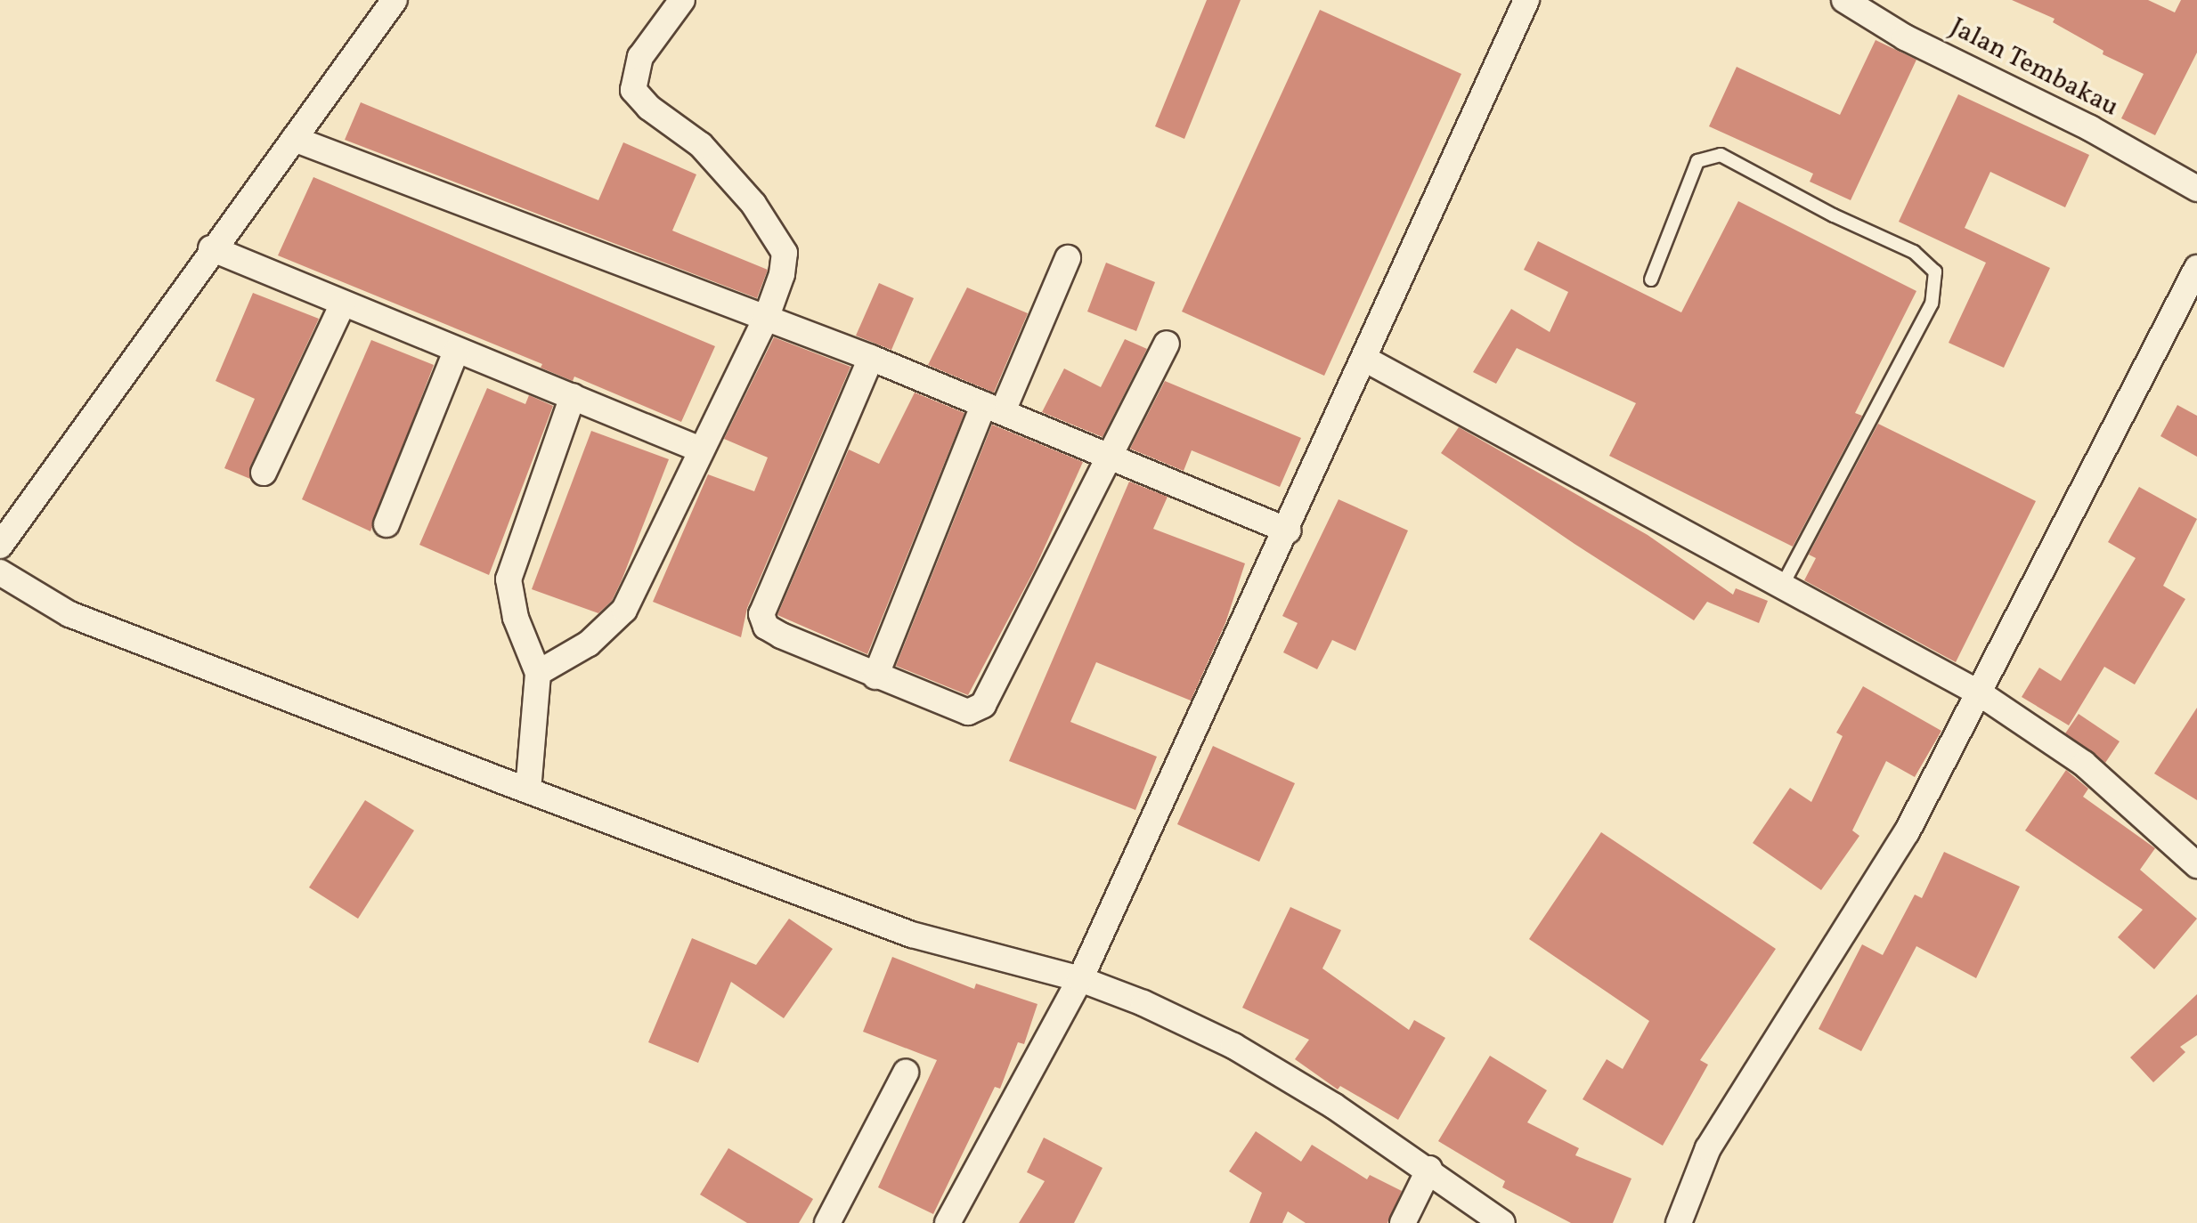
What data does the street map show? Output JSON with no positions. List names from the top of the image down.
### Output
{
  "streets": {
    "street": ["Jalan Tembakau"]
  }
}
